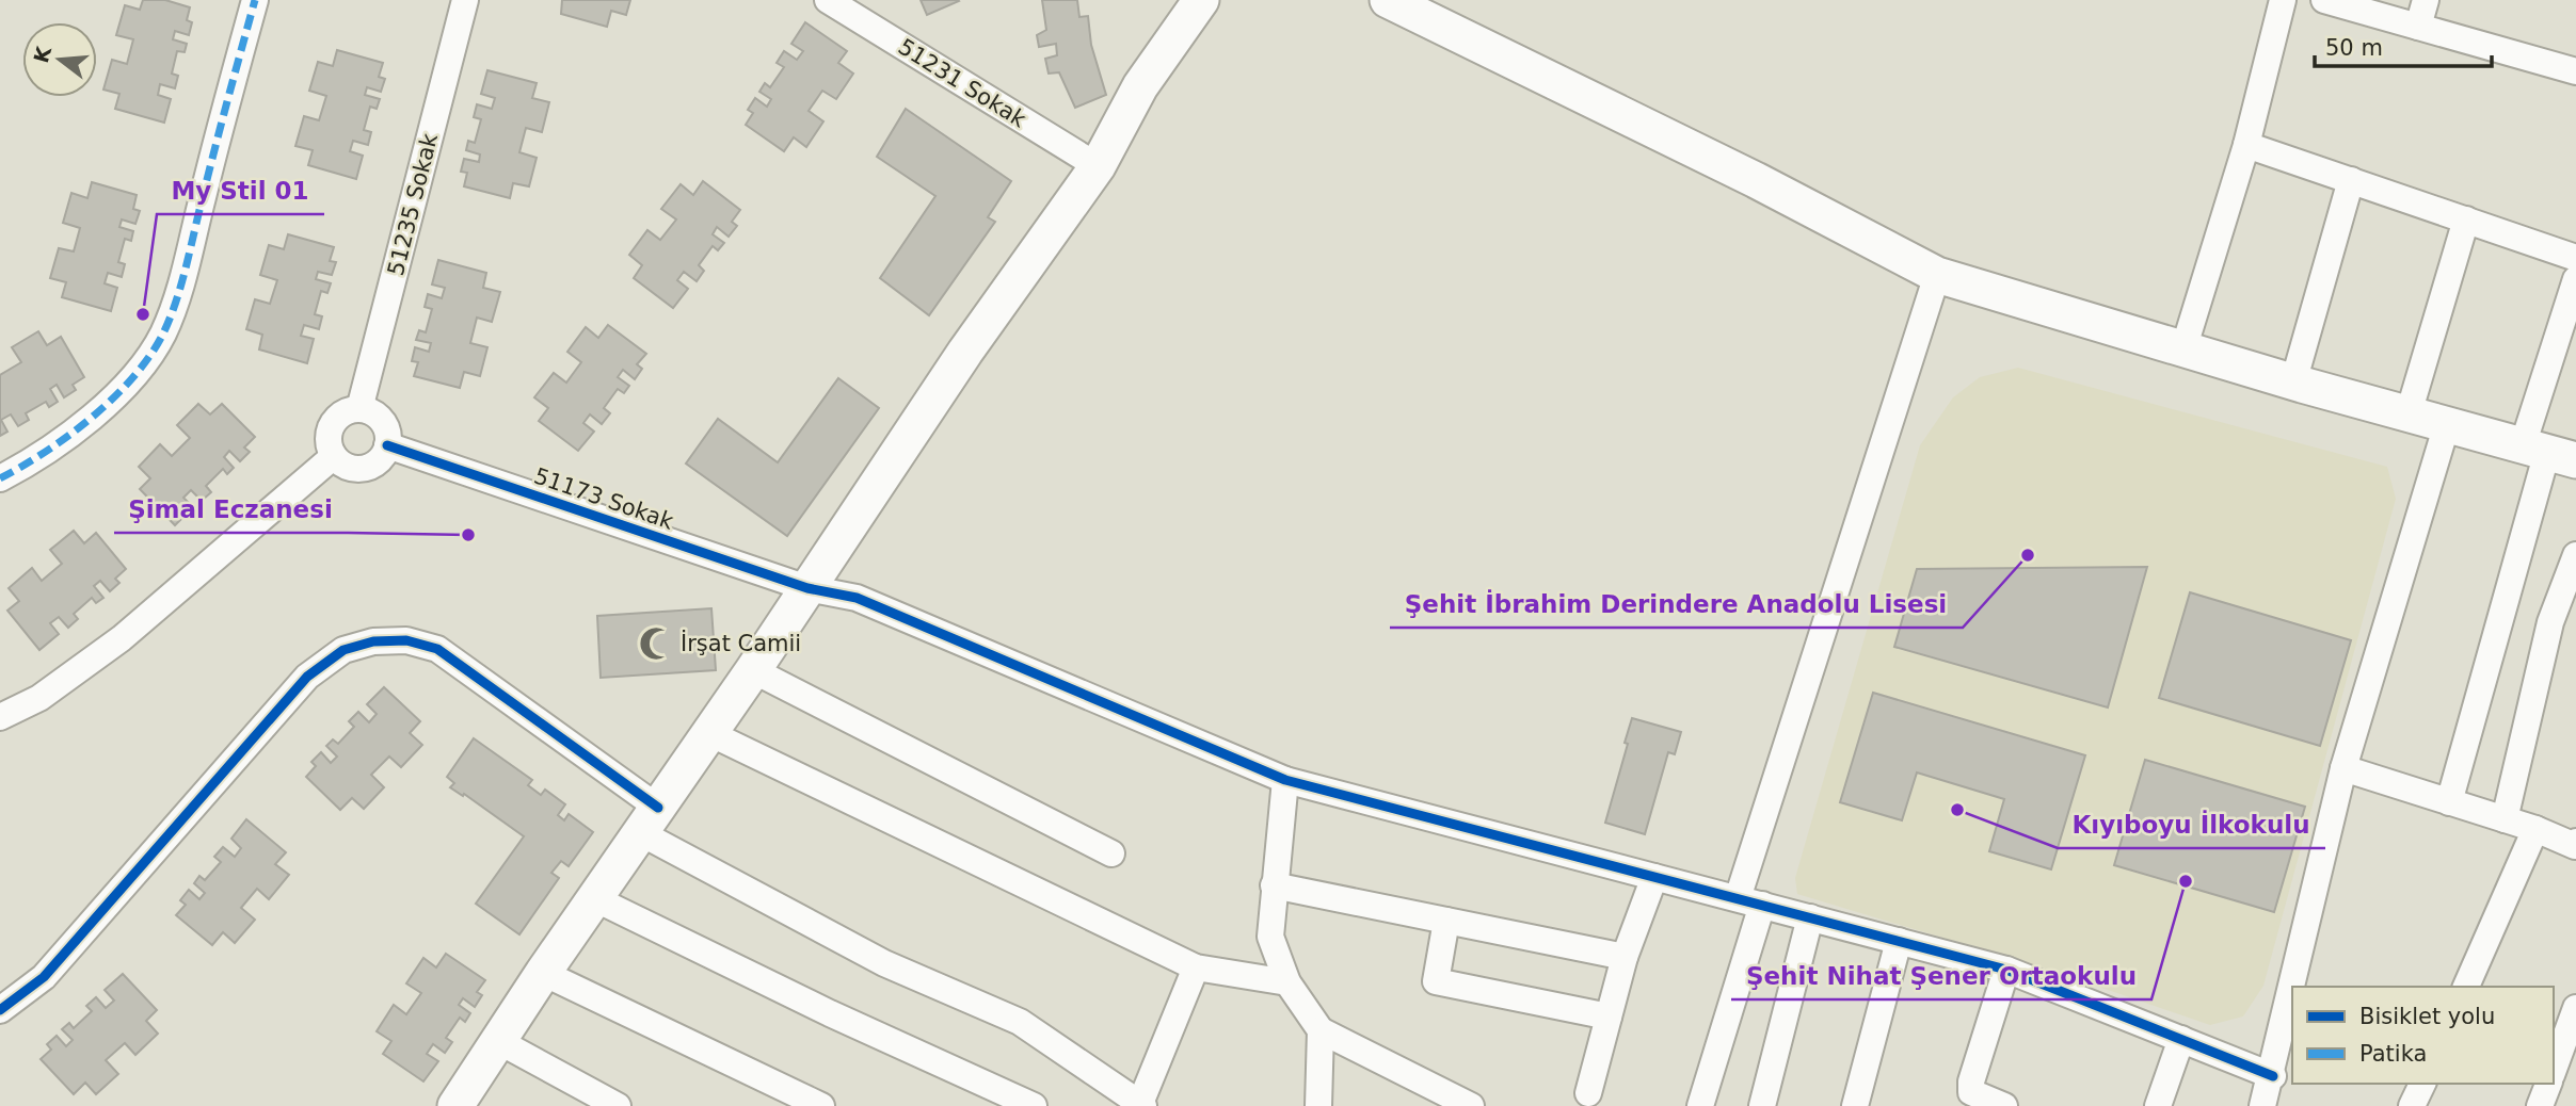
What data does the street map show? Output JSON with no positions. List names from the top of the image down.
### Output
{
  "streets": {
    "street": ["51231 Sokak", "51235 Sokak", "51173 Sokak"]
  },
  "crossings": [
    ["51235 Sokak", "51173 Sokak"]
  ],
  "places": {
    "other": [
      "My Stil 01",
      "Şimal Eczanesi",
      "Şehit İbrahim Derindere Anadolu Lisesi",
      "Kıyıboyu İlkokulu",
      "Şehit Nihat Şener Ortaokulu"
    ],
    "mosque": ["İrşat Camii"]
  },
  "legend": ["Bisiklet yolu", "Patika"],
  "scale_bar": "50 m",
  "north": "left"
}
